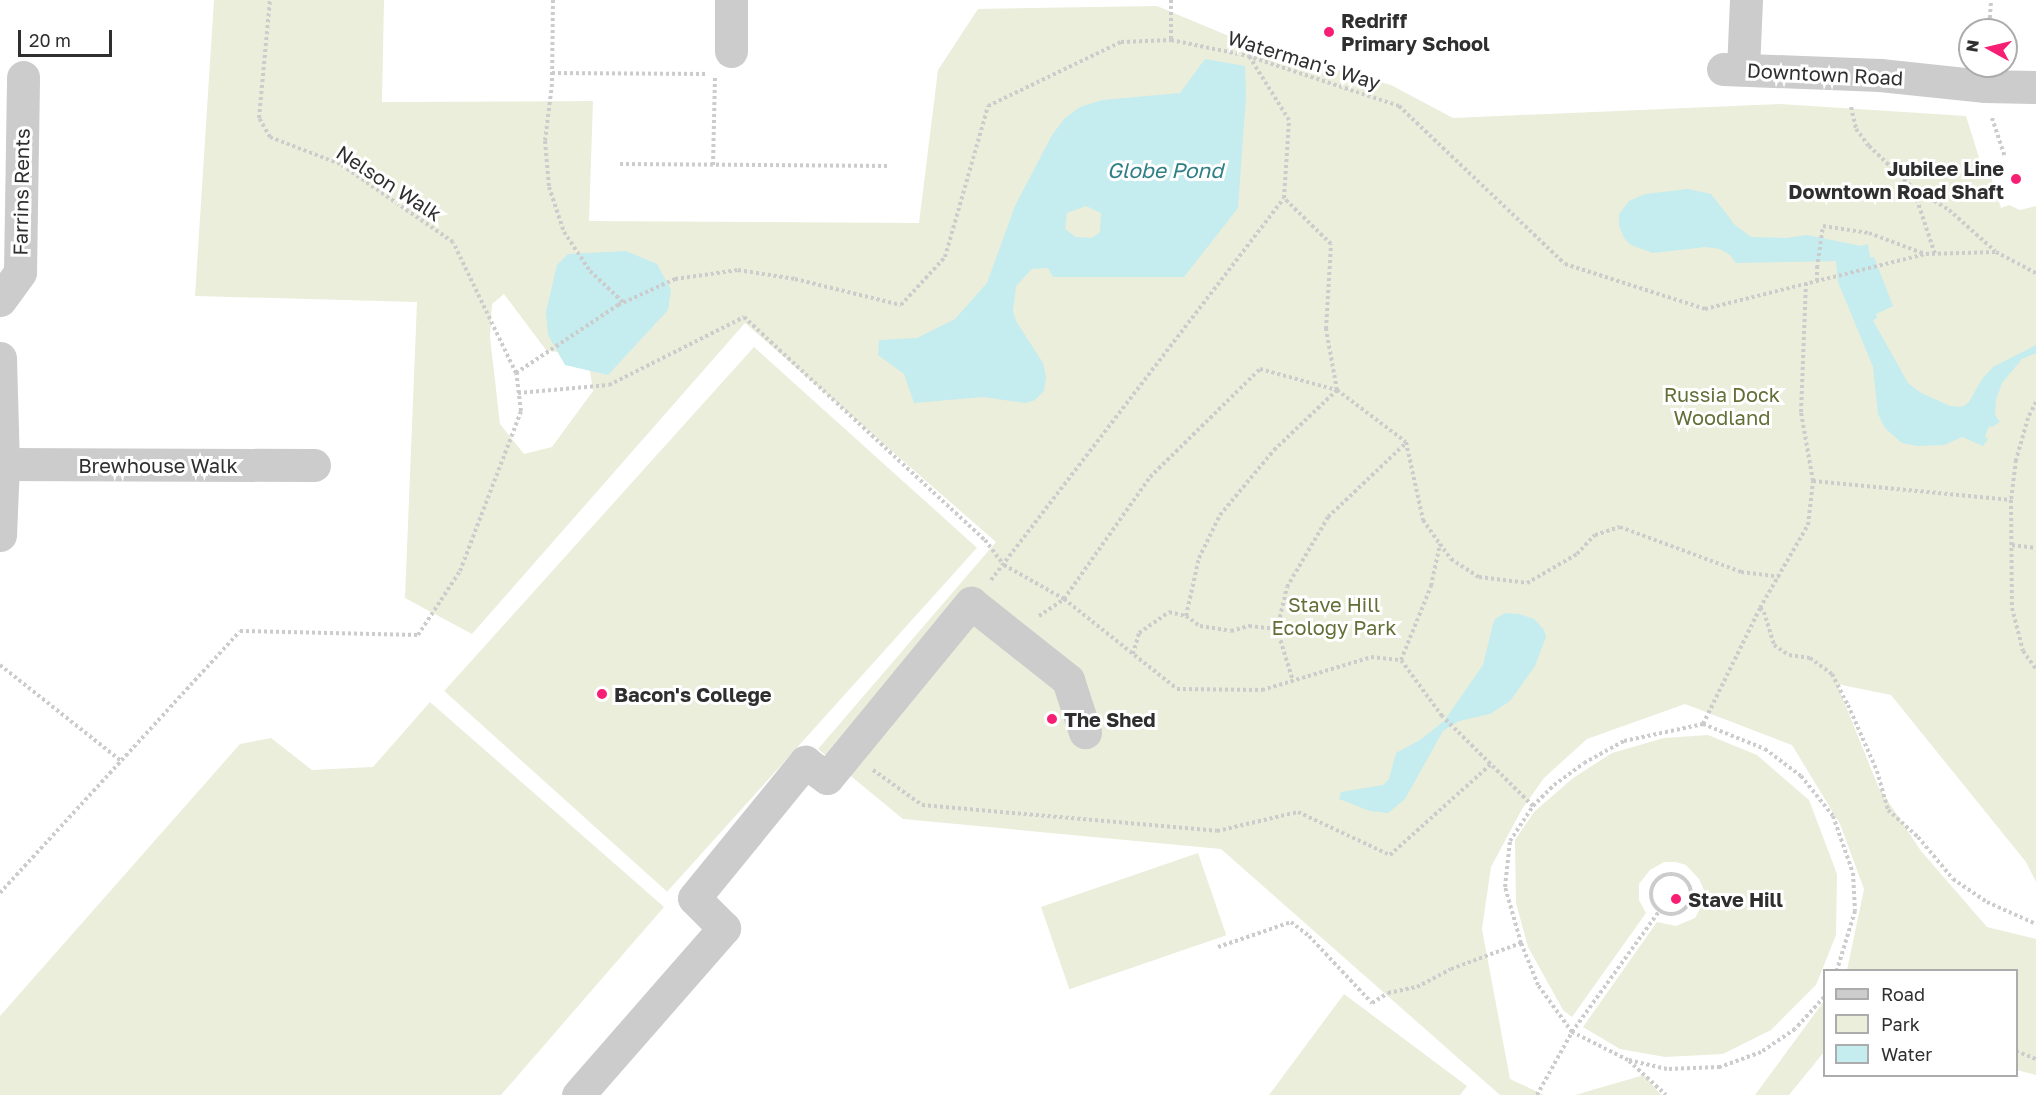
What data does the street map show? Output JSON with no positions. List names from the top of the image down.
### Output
{
  "streets": {
    "street": ["Downtown Road", "Farrins Rents", "Brewhouse Walk"],
    "path": ["Waterman's Way", "Nelson Walk"]
  },
  "crossings": [
    ["Waterman's Way", "Nelson Walk"]
  ],
  "water": ["Globe Pond"],
  "parks": ["Russia Dock Woodland", "Stave Hill Ecology Park"],
  "places": [
    "Redriff Primary School",
    "Jubilee Line Downtown Road Shaft",
    "Bacon's College",
    "The Shed",
    "Stave Hill"
  ],
  "legend": ["Road", "Park", "Water"],
  "scale_bar": "20 m",
  "north": "left"
}
